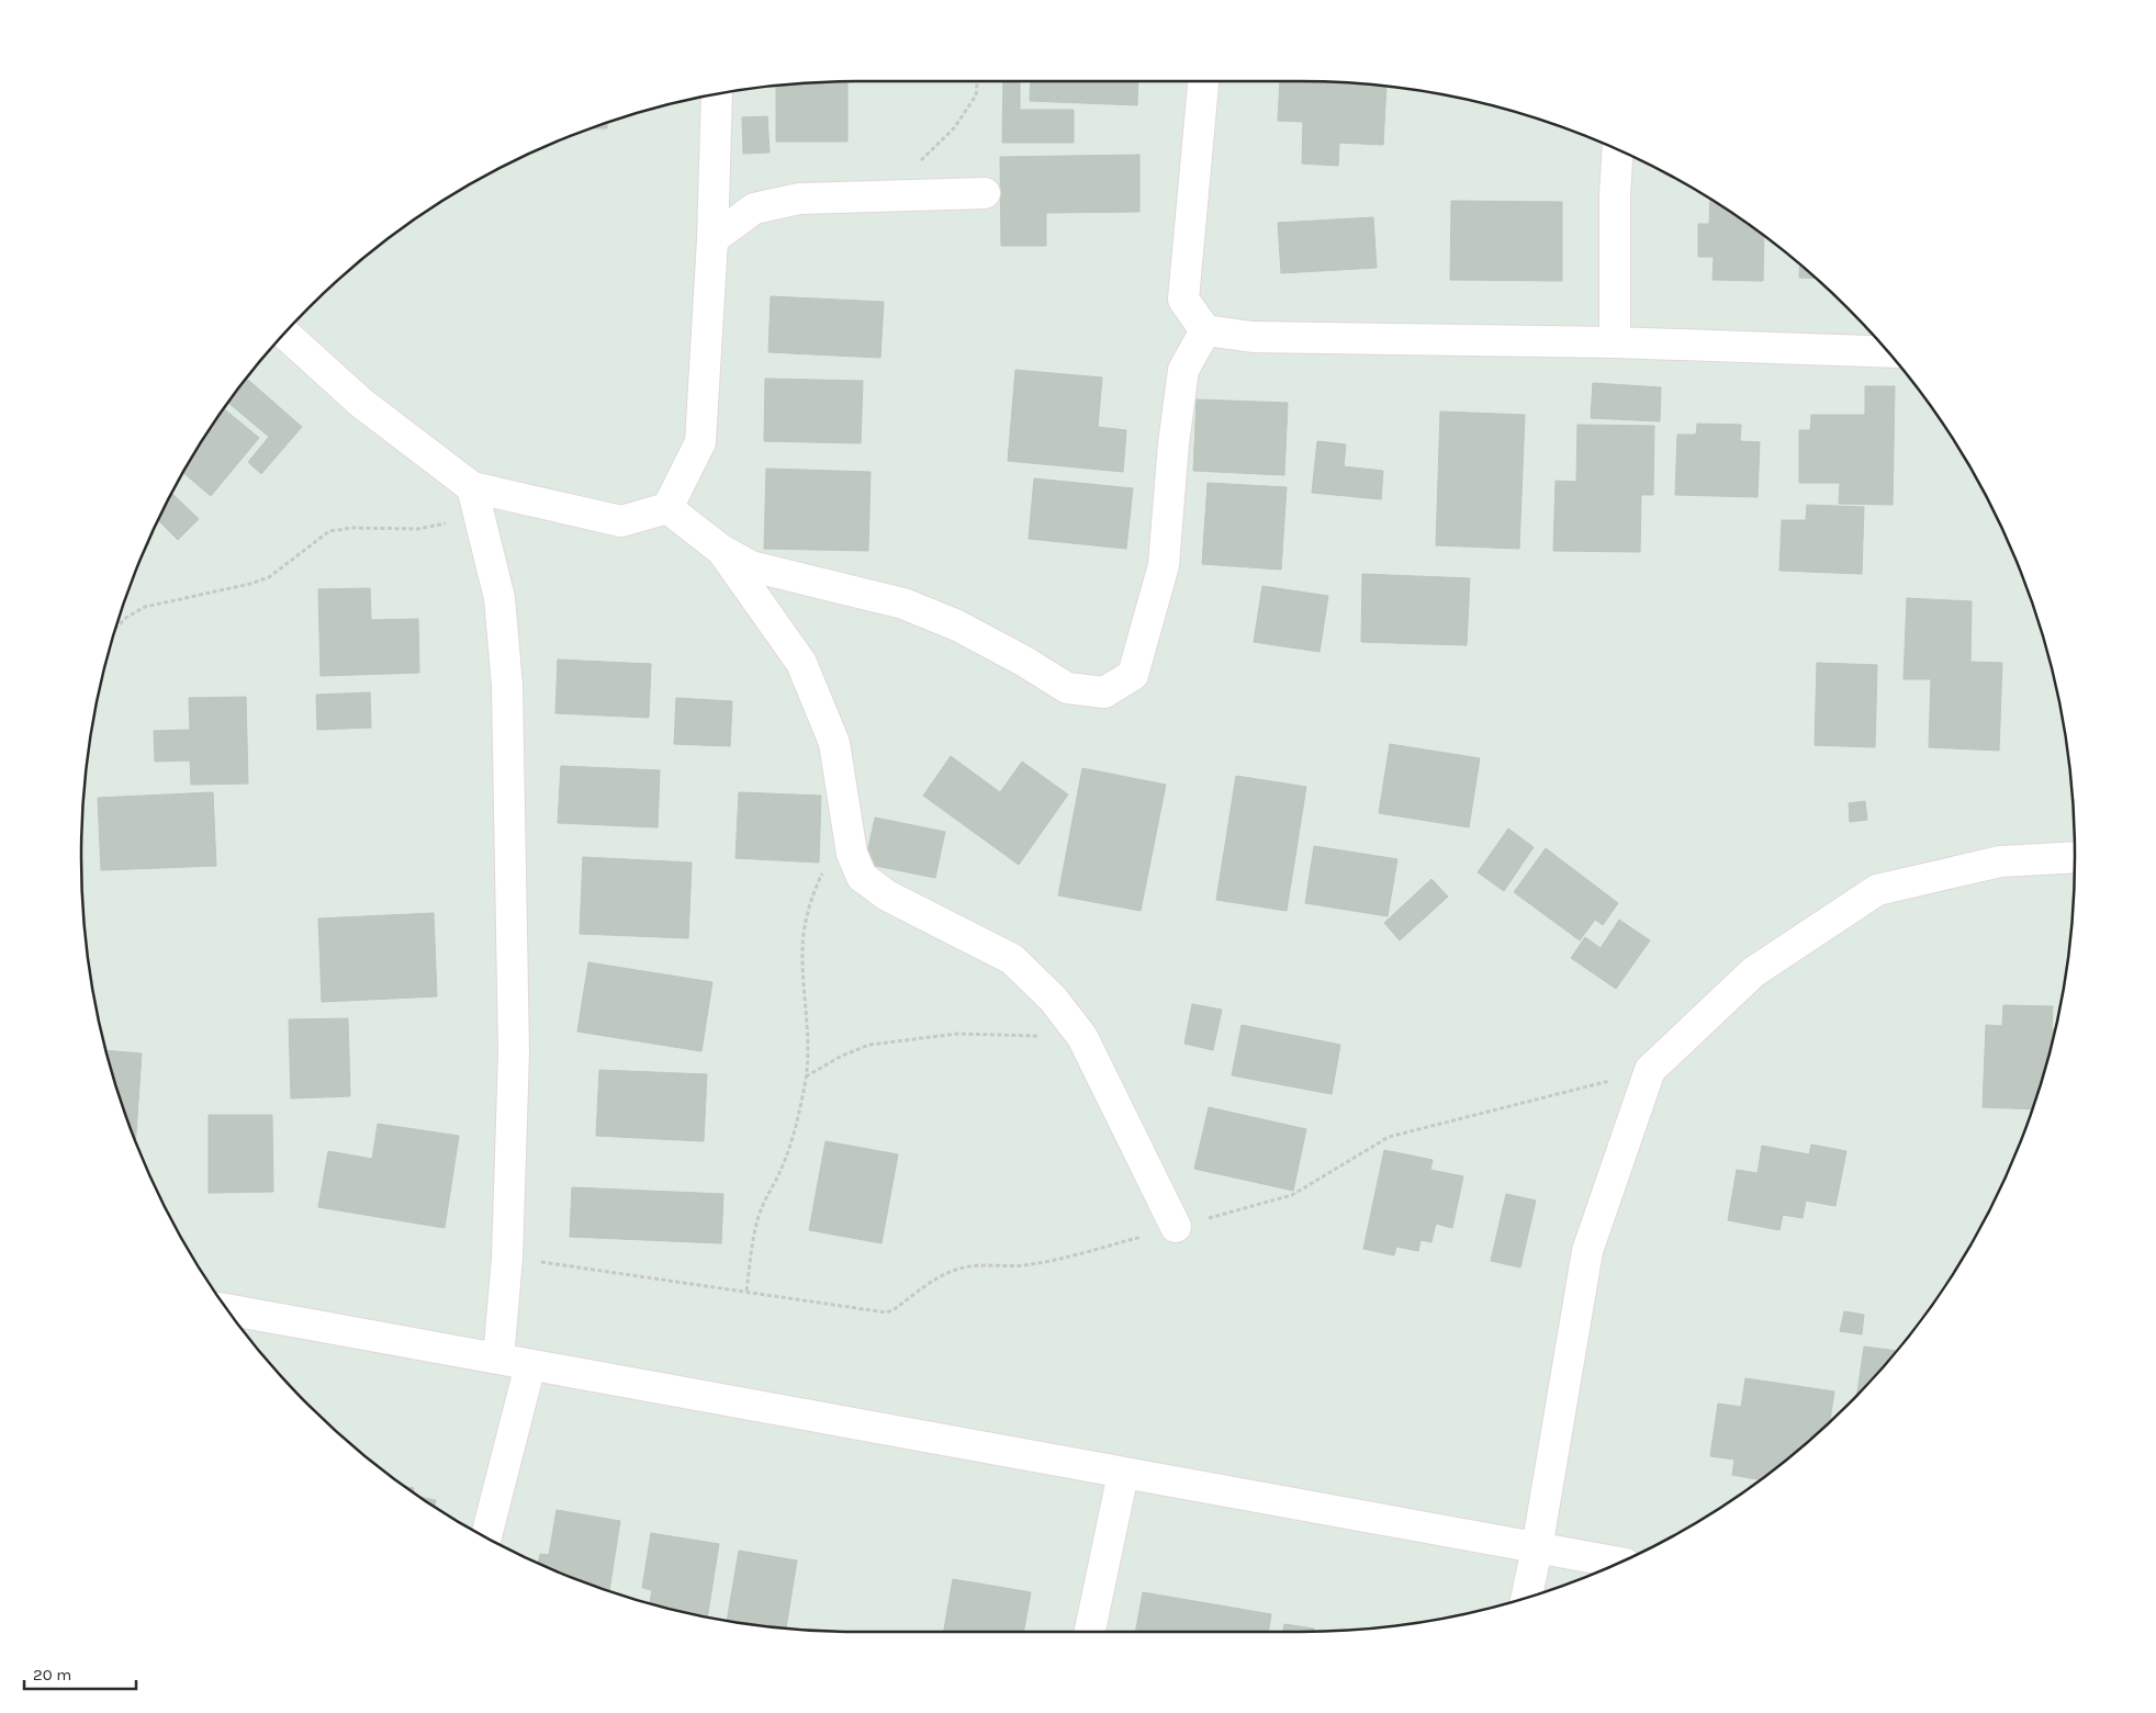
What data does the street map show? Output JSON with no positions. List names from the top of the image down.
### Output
{
  "scale_bar": "20 m"
}
